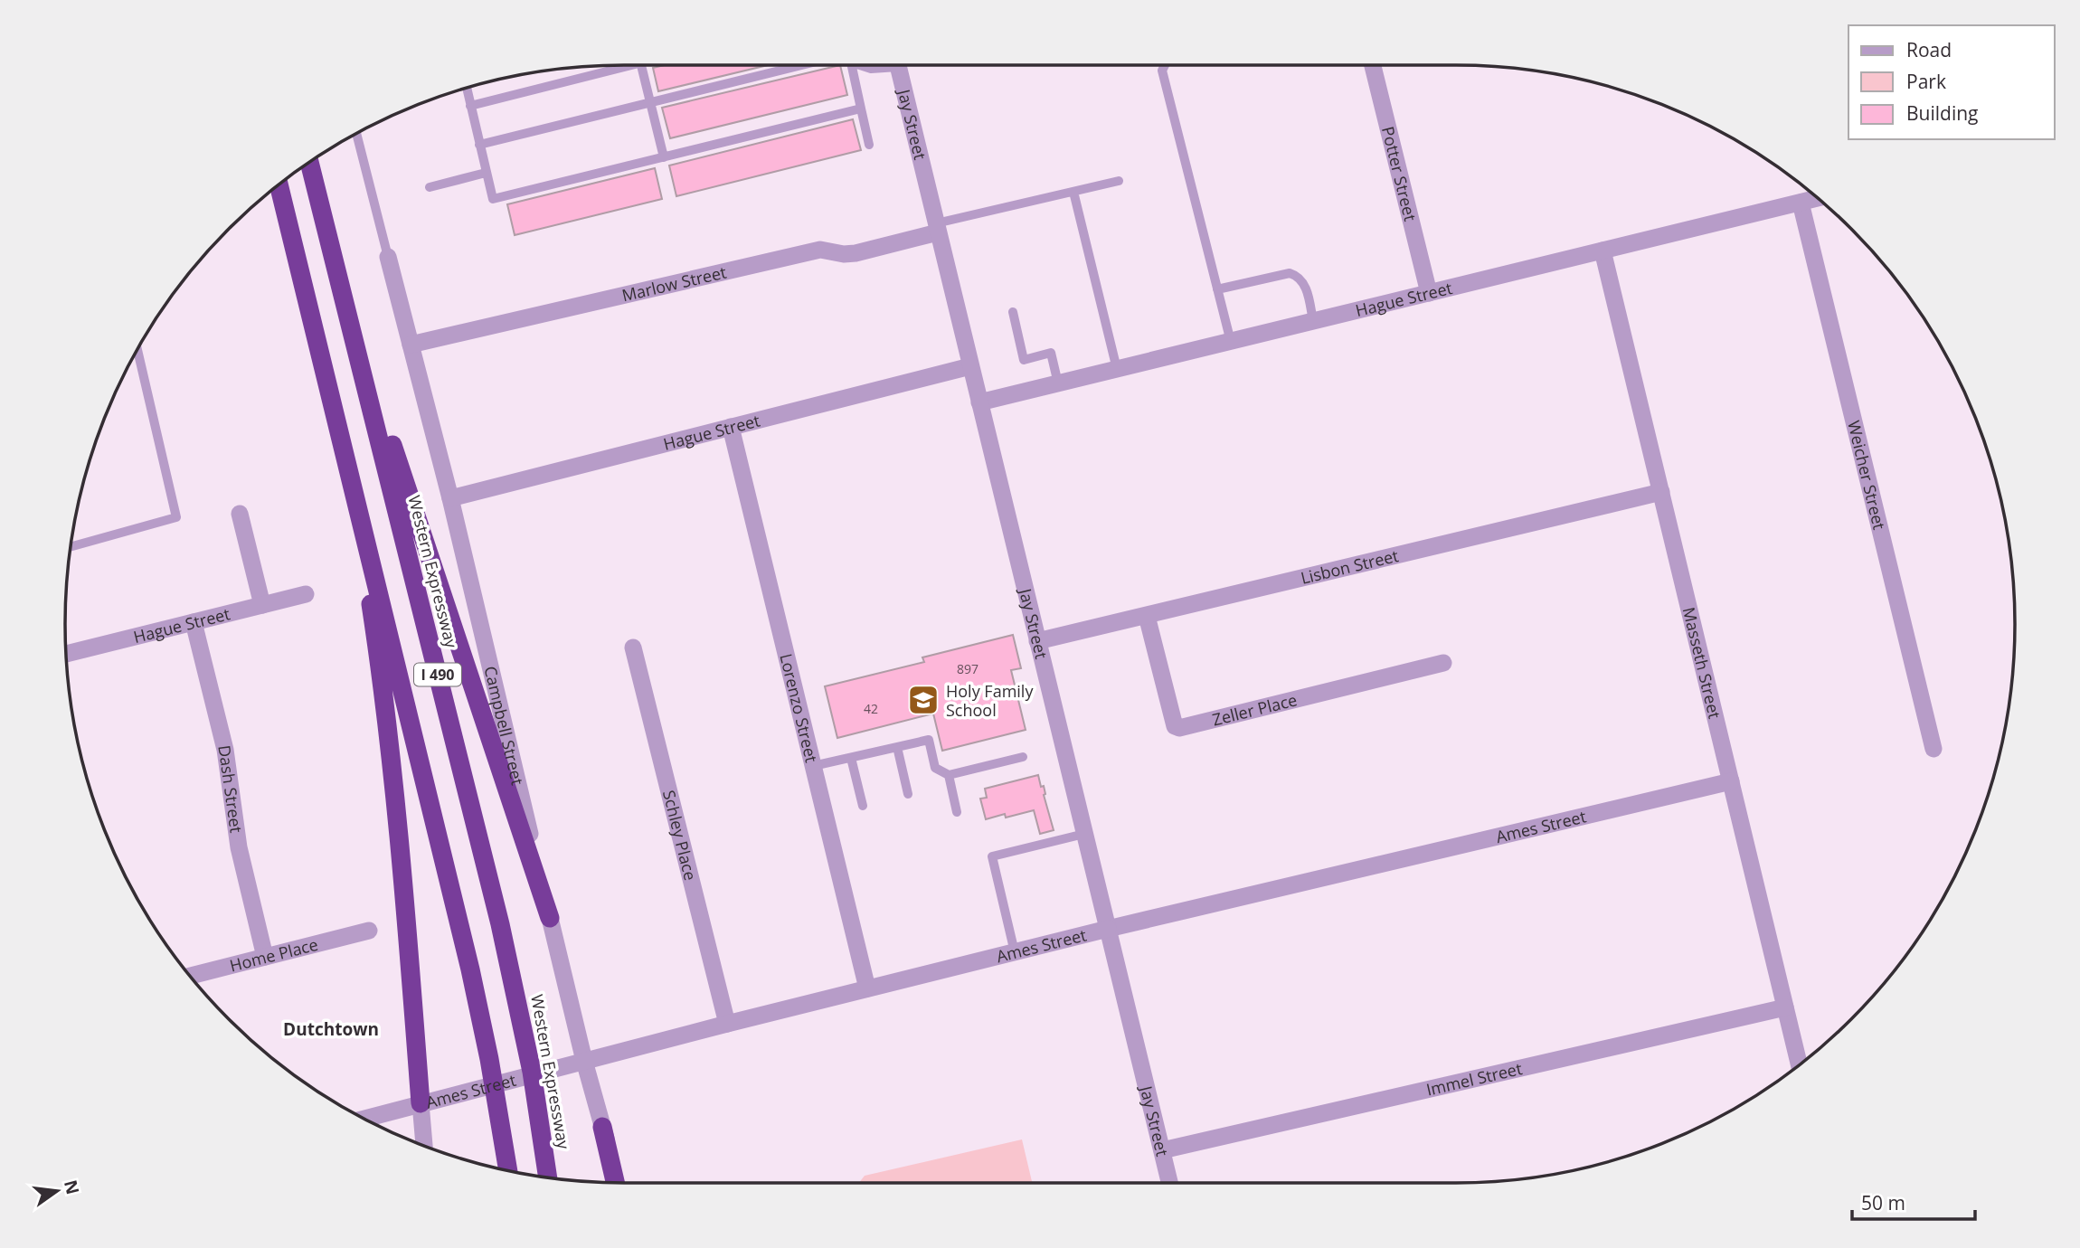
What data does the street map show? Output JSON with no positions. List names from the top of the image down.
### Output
{
  "streets": {
    "highway": ["Western Expressway", "I 490"],
    "street": [
      "Jay Street",
      "Potter Street",
      "Marlow Street",
      "Hague Street",
      "Weicher Street",
      "Lisbon Street",
      "Masseth Street",
      "Lorenzo Street",
      "Zeller Place",
      "Campbell Street",
      "Dash Street",
      "Ames Street",
      "Schley Place",
      "Home Place",
      "Immel Street"
    ]
  },
  "crossings": [
    ["Jay Street", "Marlow Street"],
    ["Jay Street", "Hague Street"],
    ["Jay Street", "Lisbon Street"],
    ["Jay Street", "Ames Street"],
    ["Jay Street", "Immel Street"],
    ["Potter Street", "Hague Street"],
    ["Marlow Street", "Campbell Street"],
    ["Hague Street", "Weicher Street"],
    ["Hague Street", "Masseth Street"],
    ["Hague Street", "Lorenzo Street"],
    ["Hague Street", "Campbell Street"],
    ["Hague Street", "Dash Street"],
    ["Lisbon Street", "Masseth Street"],
    ["Lisbon Street", "Zeller Place"],
    ["Masseth Street", "Ames Street"],
    ["Masseth Street", "Immel Street"],
    ["Lorenzo Street", "Ames Street"],
    ["Campbell Street", "Ames Street"],
    ["Dash Street", "Home Place"],
    ["Ames Street", "Schley Place"]
  ],
  "districts": ["Dutchtown"],
  "places": {
    "school or university": ["Holy Family School"]
  },
  "house_numbers": ["897", "42"],
  "legend": ["Road", "Park", "Building"],
  "scale_bar": "50 m",
  "north": "right"
}
